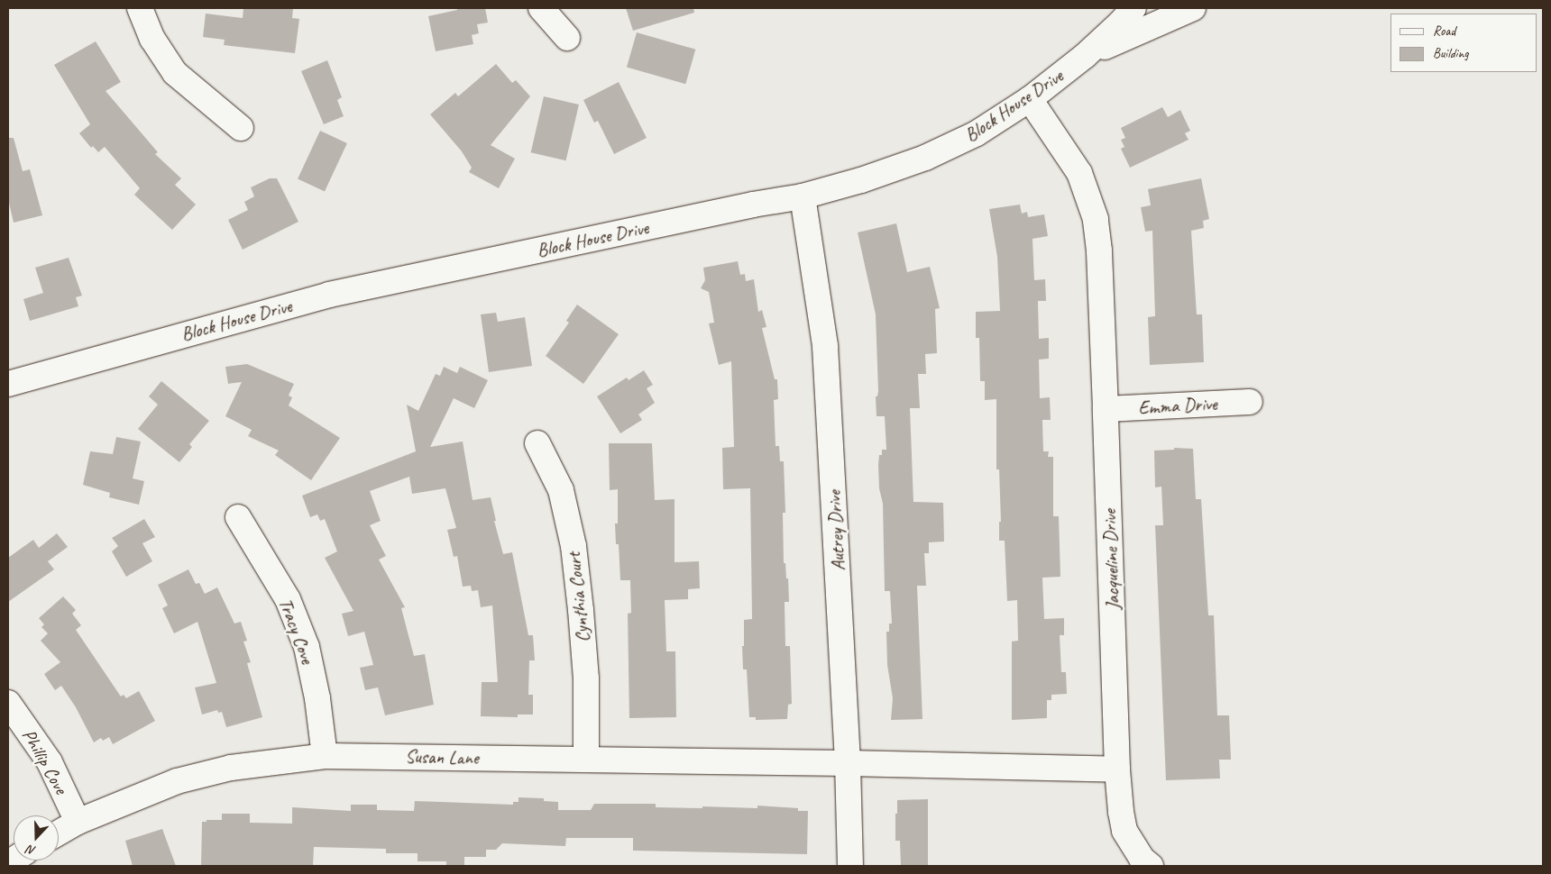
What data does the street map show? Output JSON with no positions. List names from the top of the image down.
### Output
{
  "streets": {
    "street": [
      "Block House Drive",
      "Emma Drive",
      "Autrey Drive",
      "Jacqueline Drive",
      "Cynthia Court",
      "Tracy Cove",
      "Susan Lane",
      "Phillip Cove"
    ]
  },
  "crossings": [
    ["Block House Drive", "Autrey Drive"],
    ["Block House Drive", "Jacqueline Drive"],
    ["Emma Drive", "Jacqueline Drive"],
    ["Autrey Drive", "Susan Lane"],
    ["Cynthia Court", "Susan Lane"],
    ["Tracy Cove", "Susan Lane"],
    ["Susan Lane", "Phillip Cove"]
  ],
  "legend": ["Road", "Building"],
  "north": "bottom"
}
